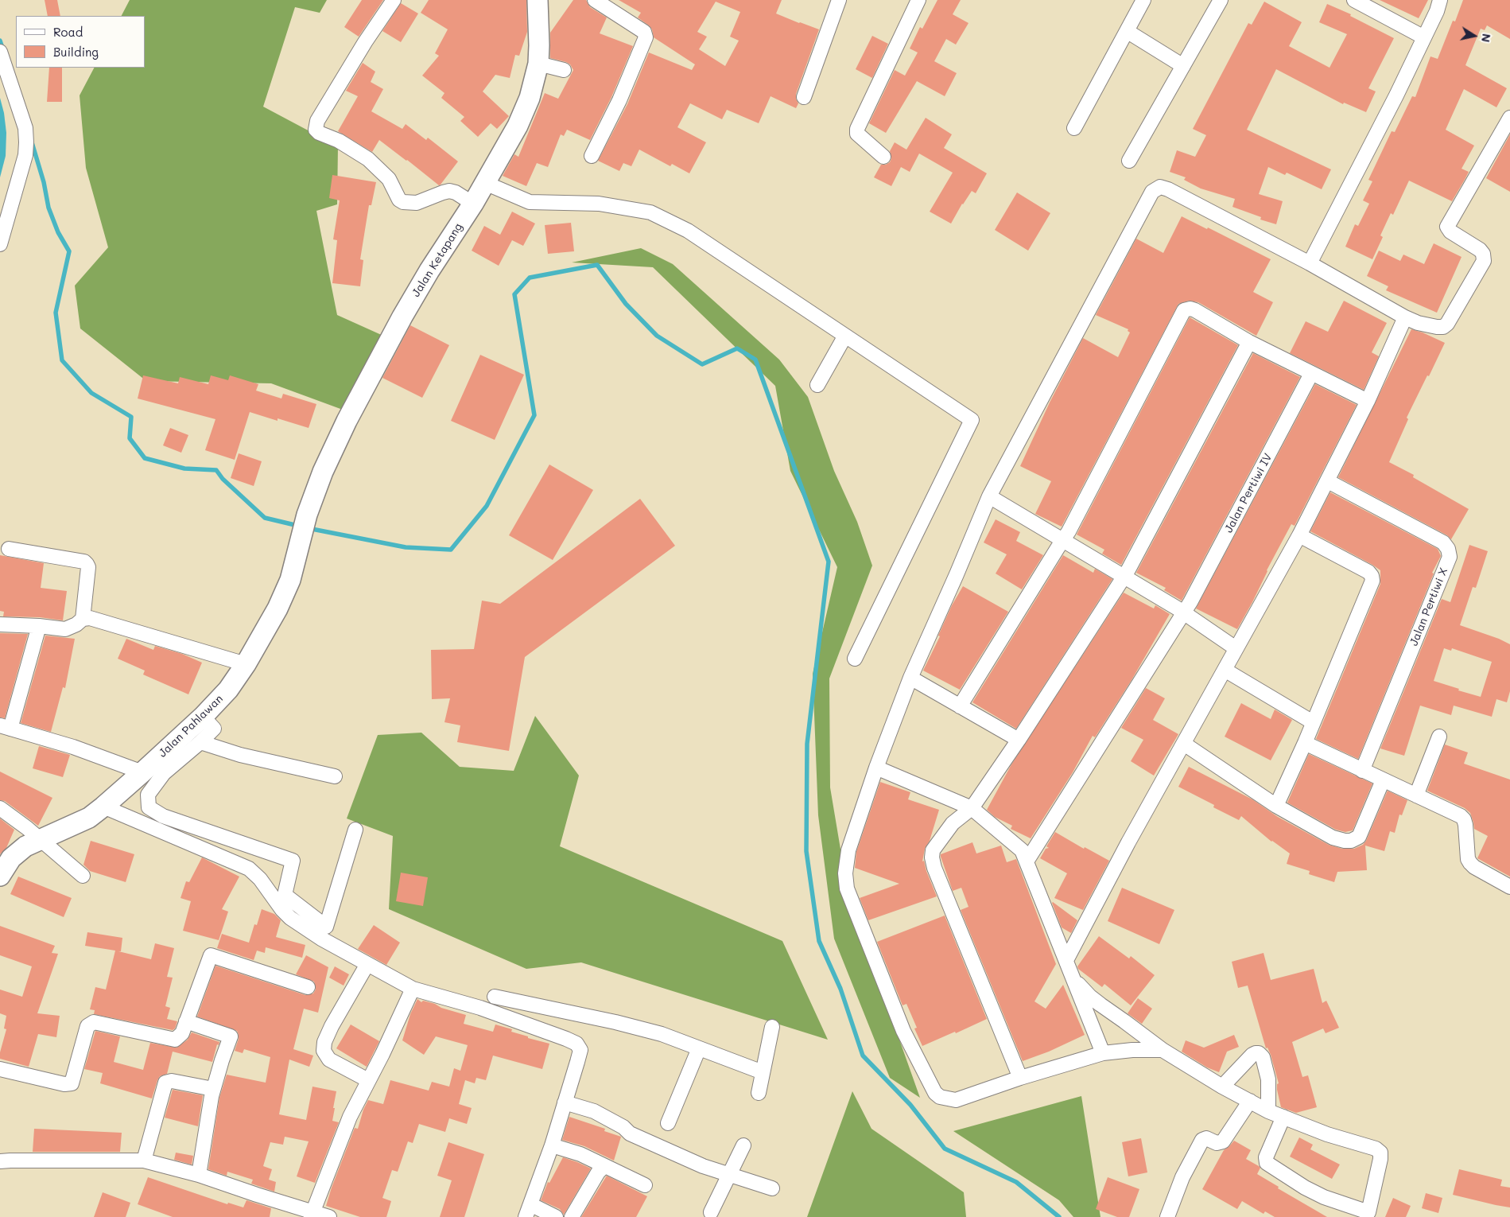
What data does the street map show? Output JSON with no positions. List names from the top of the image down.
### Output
{
  "streets": {
    "street": [
      "Jalan Ketapang",
      "Jalan Pertiwi IV",
      "Jalan Pertiwi X",
      "Jalan Pahlawan"
    ]
  },
  "crossings": [
    ["Jalan Ketapang", "Jalan Pahlawan"]
  ],
  "legend": ["Road", "Building"],
  "north": "right"
}
